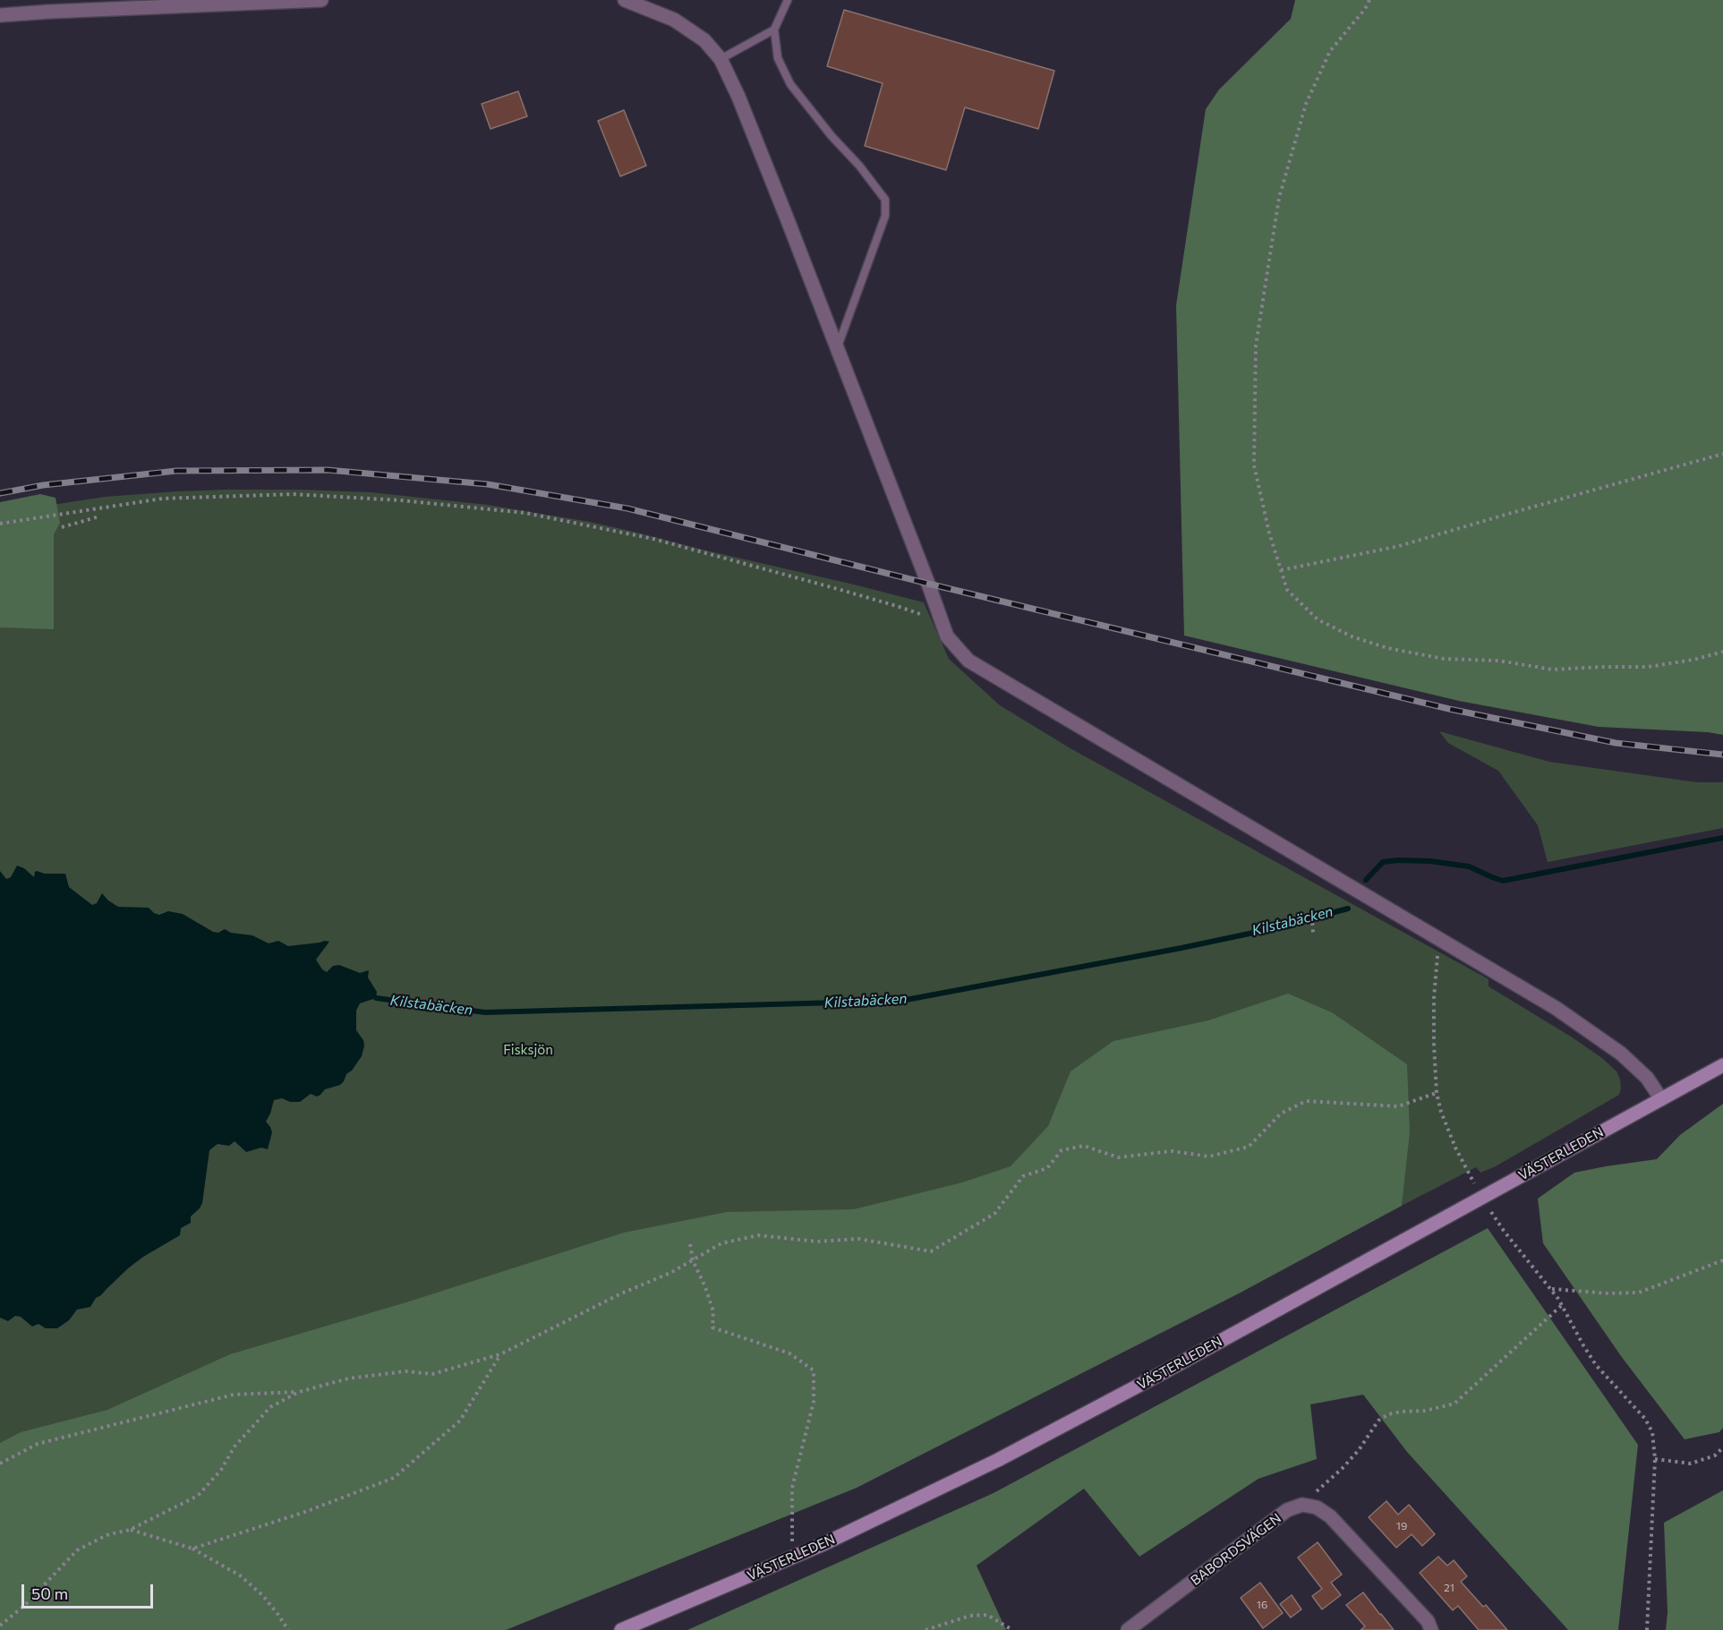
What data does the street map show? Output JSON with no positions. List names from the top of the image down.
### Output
{
  "streets": {
    "street": ["VÄSTERLEDEN", "BABORDSVÄGEN"]
  },
  "water": ["Kilstabäcken"],
  "parks": ["Fisksjön"],
  "house_numbers": ["19", "21", "16"],
  "scale_bar": "50 m"
}
